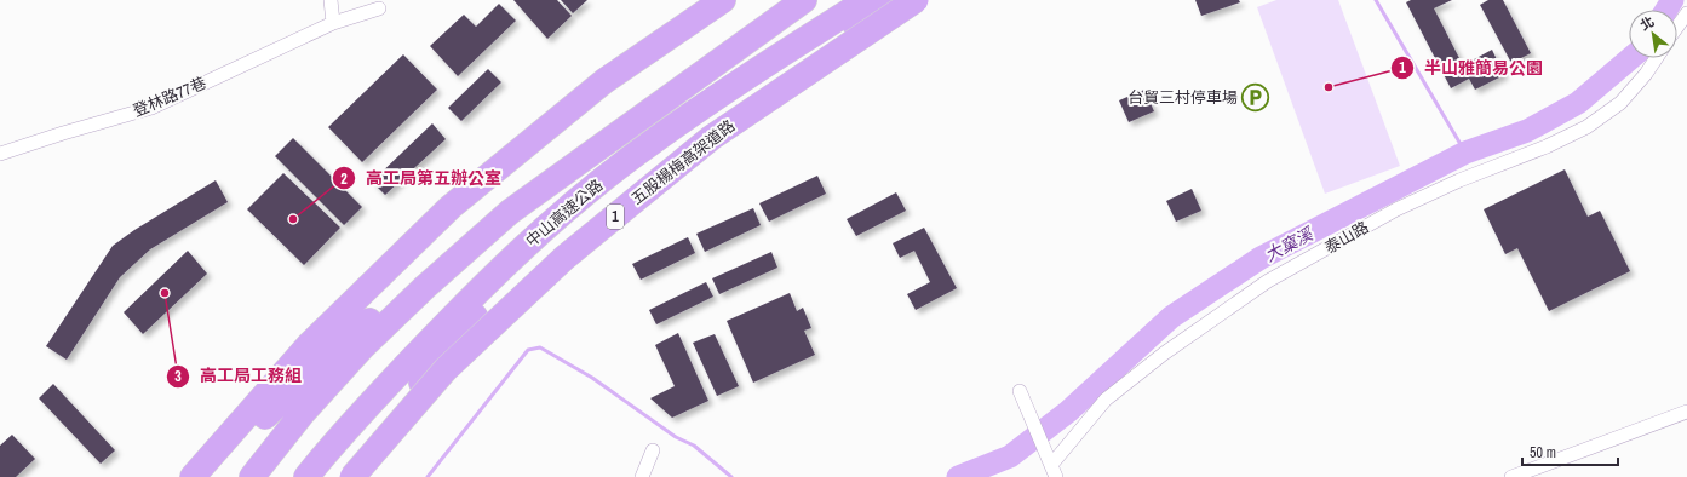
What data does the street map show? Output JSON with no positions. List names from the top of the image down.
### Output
{
  "streets": {
    "highway": ["五股楊梅高架道路", "中山高速公路", "1"],
    "street": ["登林路77巷", "泰山路"]
  },
  "water": ["大窠溪"],
  "places": {
    "other": ["半山雅簡易公園", "高工局第五辦公室", "高工局工務組"],
    "parking": ["台貿三村停車場"]
  },
  "scale_bar": "50 m",
  "north": "top left"
}
